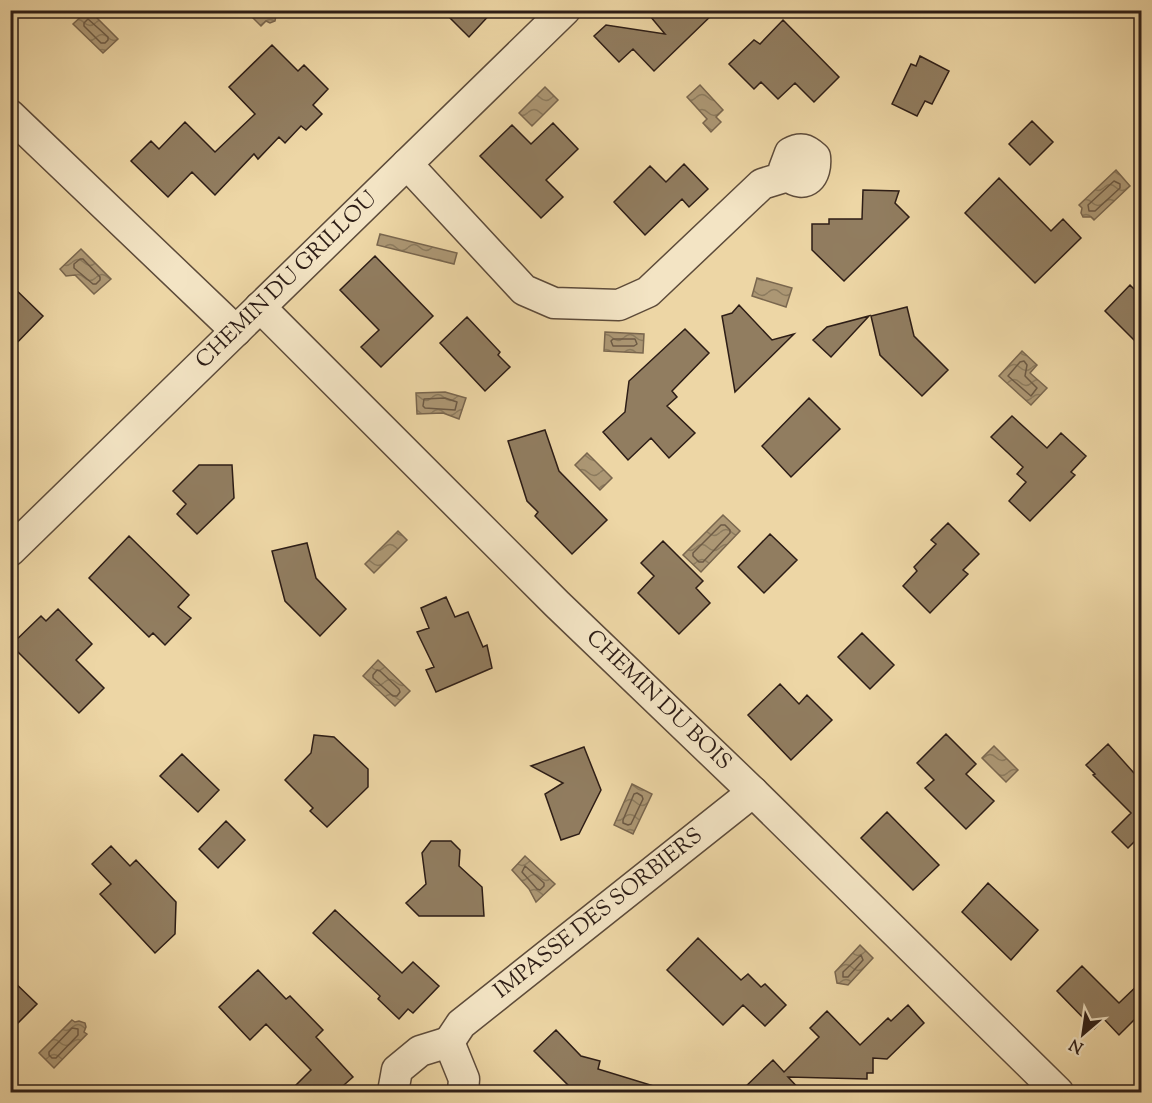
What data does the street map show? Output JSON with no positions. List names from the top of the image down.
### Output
{
  "streets": {
    "street": ["CHEMIN DU GRILLOU", "CHEMIN DU BOIS", "IMPASSE DES SORBIERS"]
  },
  "crossings": [
    ["CHEMIN DU GRILLOU", "CHEMIN DU BOIS"],
    ["CHEMIN DU BOIS", "IMPASSE DES SORBIERS"]
  ],
  "north": "bottom left"
}
